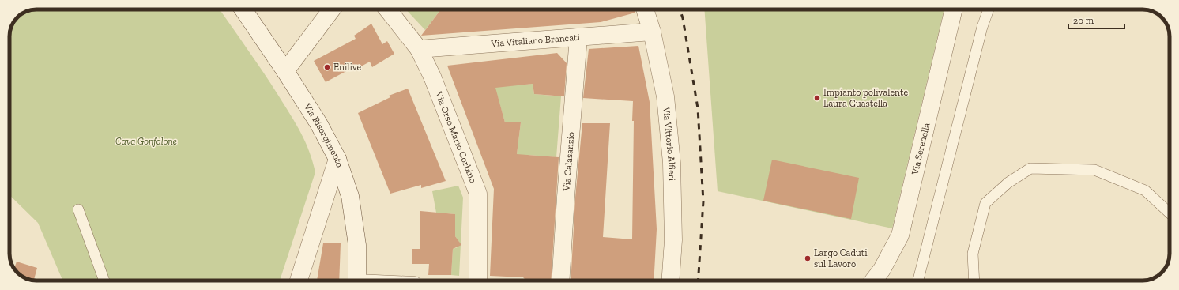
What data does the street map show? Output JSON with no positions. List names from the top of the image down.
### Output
{
  "streets": {
    "street": [
      "Via Vitaliano Brancati",
      "Via Risorgimento",
      "Via Orso Mario Corbino",
      "Via Vittorio Alfieri",
      "Via Serenella",
      "Via Calasanzio"
    ]
  },
  "crossings": [
    ["Via Vitaliano Brancati", "Via Orso Mario Corbino"],
    ["Via Vitaliano Brancati", "Via Vittorio Alfieri"],
    ["Via Vitaliano Brancati", "Via Calasanzio"]
  ],
  "parks": ["Cava Gonfalone"],
  "places": ["Enilive", "Impianto polivalente Laura Guastella", "Largo Caduti sul Lavoro"],
  "scale_bar": "20 m"
}
